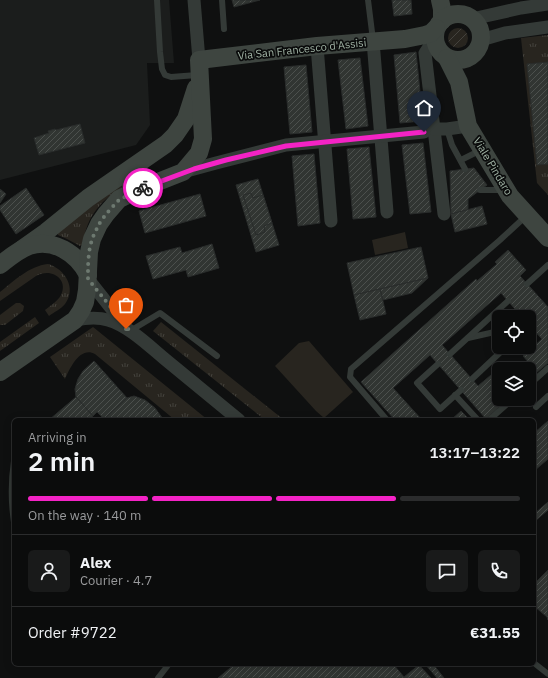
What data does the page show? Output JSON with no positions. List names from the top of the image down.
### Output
{
  "streets": {
    "street": ["Via San Francesco d'Assisi", "Viale Pindaro"]
  },
  "crossings": [
    ["Via San Francesco d'Assisi", "Viale Pindaro"]
  ],
  "page": {
    "heading": ["2 min", "Arriving in", "13:17–13:22"],
    "panel": [
      "Alex",
      "Courier · 4.7",
      "Order #9722",
      "€31.55"
    ],
    "bar": "On the way · 140 m"
  }
}
